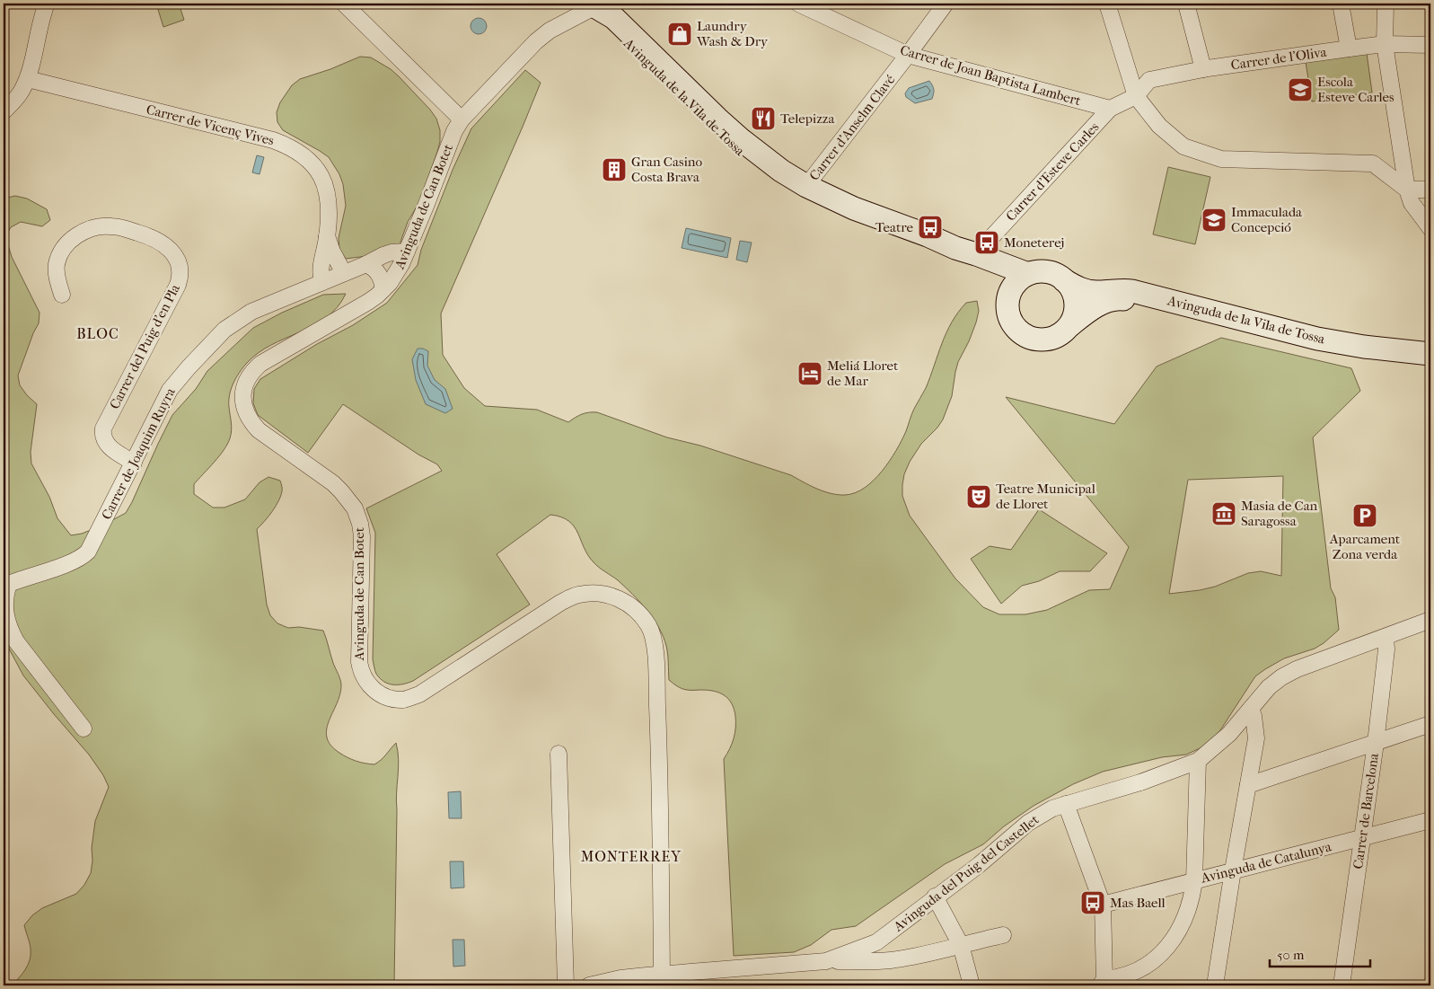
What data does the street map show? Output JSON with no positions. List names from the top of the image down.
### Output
{
  "streets": {
    "main road": ["Avinguda de la Vila de Tossa"],
    "street": [
      "Carrer de l'Oliva",
      "Carrer de Joan Baptista Lambert",
      "Carrer de Vicenç Vives",
      "Carrer d'Anselm Clavé",
      "Carrer d'Esteve Carles",
      "Avinguda de Can Botet",
      "Carrer del Puig d'en Pla",
      "Carrer de Joaquim Ruyra",
      "Carrer de Barcelona",
      "Avinguda de Catalunya",
      "Avinguda del Puig del Castellet"
    ]
  },
  "crossings": [
    ["Carrer de Joan Baptista Lambert", "Carrer d'Anselm Clavé"],
    ["Carrer de Joan Baptista Lambert", "Carrer d'Esteve Carles"],
    ["Avinguda de la Vila de Tossa", "Carrer d'Anselm Clavé"],
    ["Avinguda de la Vila de Tossa", "Carrer d'Esteve Carles"],
    ["Avinguda de la Vila de Tossa", "Avinguda de Can Botet"],
    ["Carrer de Vicenç Vives", "Carrer de Joaquim Ruyra"],
    ["Avinguda de Can Botet", "Carrer de Joaquim Ruyra"],
    ["Avinguda de Can Botet", "Avinguda del Puig del Castellet"],
    ["Carrer del Puig d'en Pla", "Carrer de Joaquim Ruyra"],
    ["Carrer de Barcelona", "Avinguda de Catalunya"],
    ["Carrer de Barcelona", "Avinguda del Puig del Castellet"]
  ],
  "districts": ["BLOC", "MONTERREY"],
  "places": {
    "shop": ["Laundry Wash & Dry"],
    "school or university": ["Escola Esteve Carles", "Immaculada Concepció"],
    "restaurant": ["Telepizza"],
    "building": ["Gran Casino Costa Brava"],
    "bus stop": ["Teatre", "Moneterej", "Mas Baell"],
    "hotel": ["Meliá Lloret de Mar"],
    "theatre": ["Teatre Municipal de Lloret"],
    "museum": ["Masia de Can Saragossa"],
    "parking": ["Aparcament Zona verda"]
  },
  "scale_bar": "50 m"
}
